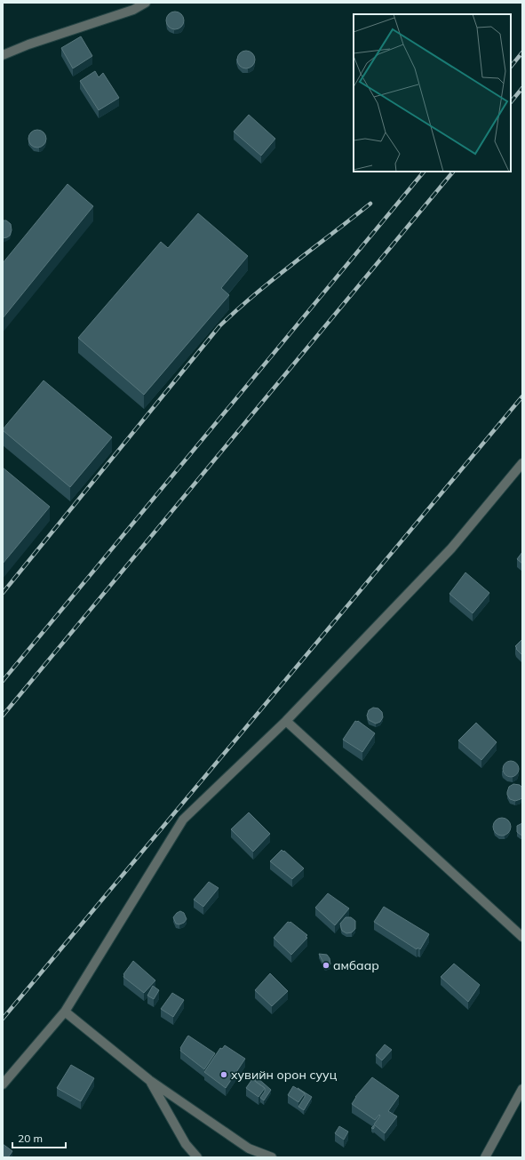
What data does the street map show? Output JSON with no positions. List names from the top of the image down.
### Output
{
  "places": ["амбаар", "хувийн орон сууц"],
  "scale_bar": "20 m"
}
